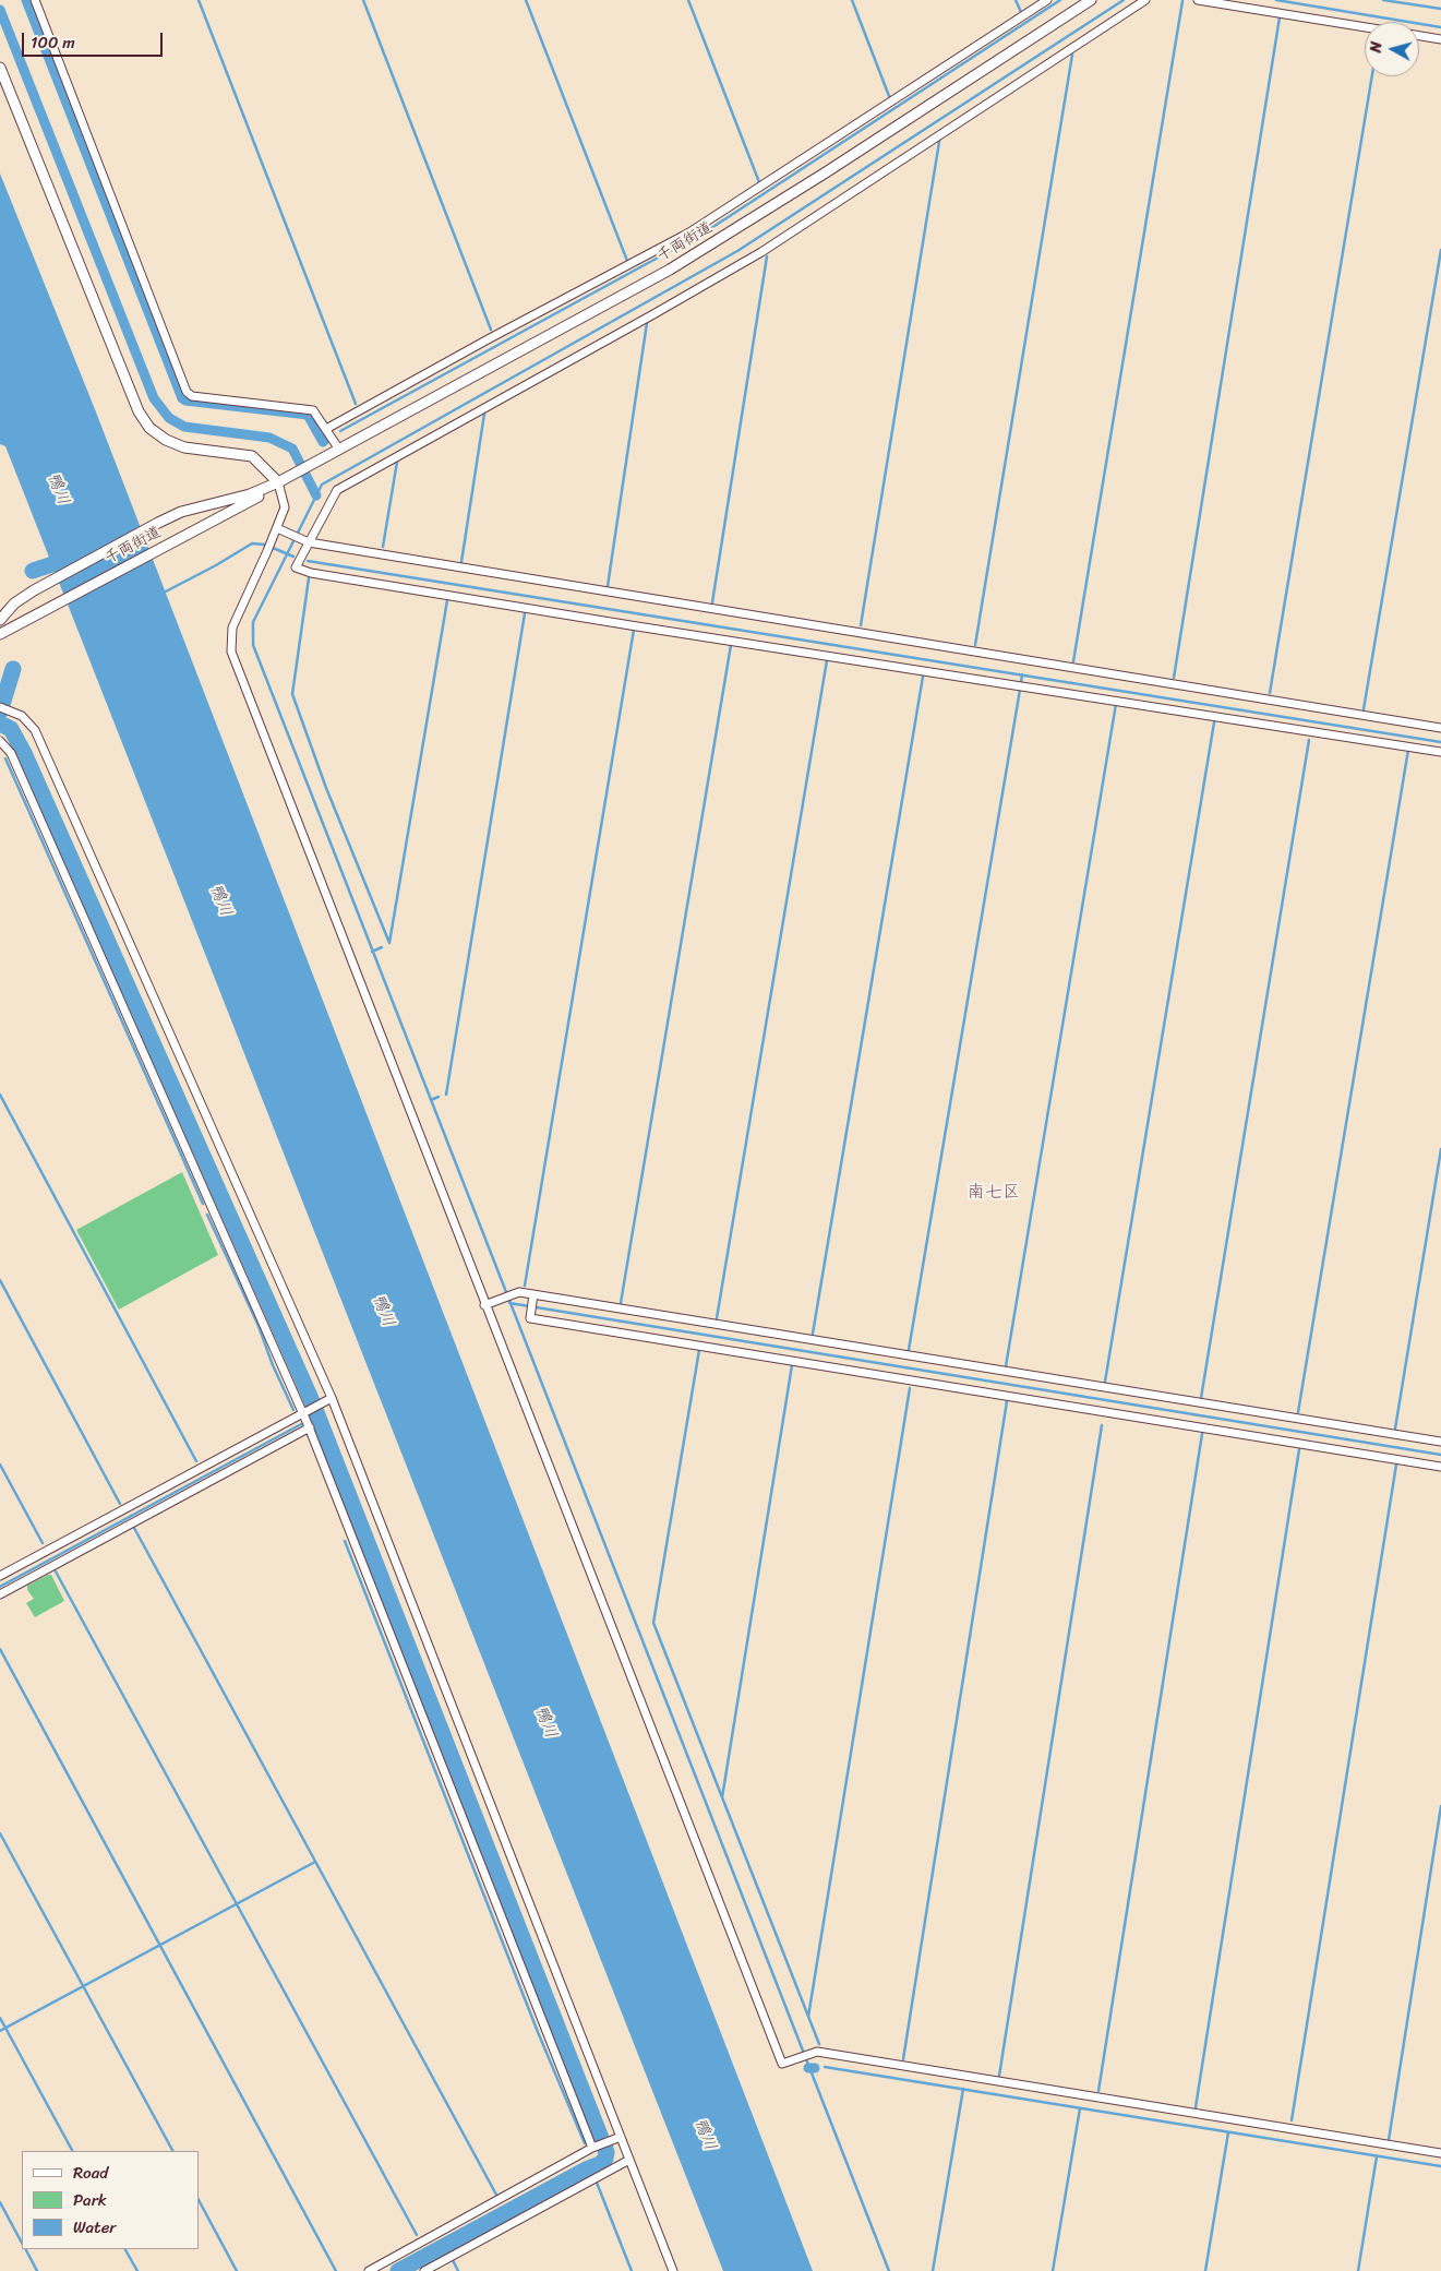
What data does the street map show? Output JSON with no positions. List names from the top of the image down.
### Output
{
  "streets": {
    "street": ["千両街道"]
  },
  "districts": ["南七区"],
  "water": ["鴨川"],
  "legend": ["Road", "Park", "Water"],
  "scale_bar": "100 m",
  "north": "left"
}
